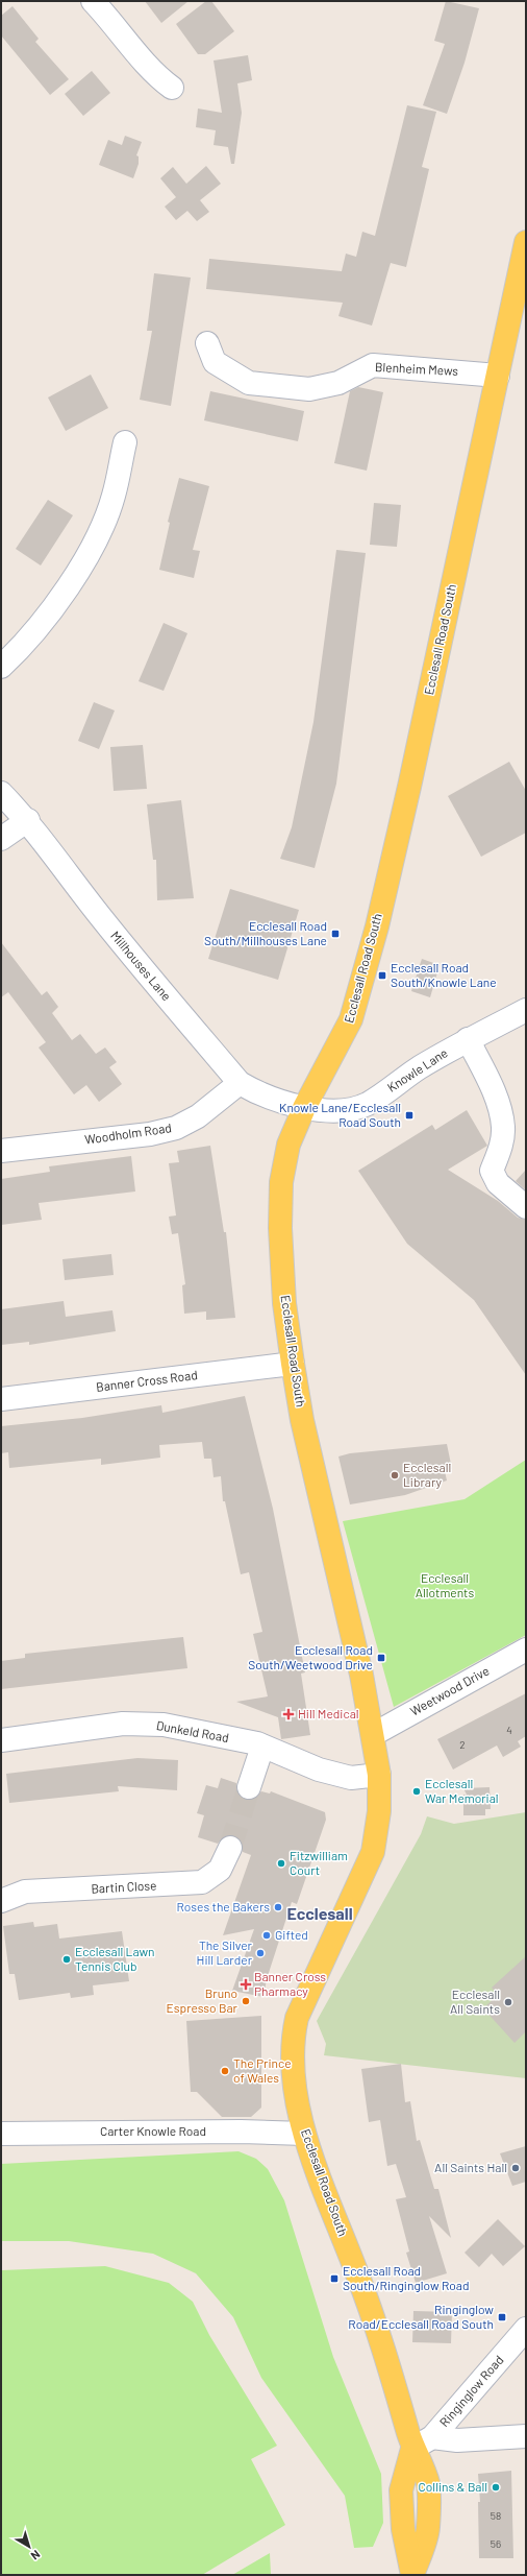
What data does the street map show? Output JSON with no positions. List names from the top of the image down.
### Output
{
  "streets": {
    "main road": ["Ecclesall Road South"],
    "street": [
      "Blenheim Mews",
      "Millhouses Lane",
      "Knowle Lane",
      "Woodholm Road",
      "Banner Cross Road",
      "Weetwood Drive",
      "Dunkeld Road",
      "Bartin Close",
      "Carter Knowle Road",
      "Ringinglow Road"
    ]
  },
  "crossings": [
    ["Blenheim Mews", "Ecclesall Road South"],
    ["Ecclesall Road South", "Millhouses Lane"],
    ["Ecclesall Road South", "Knowle Lane"],
    ["Ecclesall Road South", "Banner Cross Road"],
    ["Ecclesall Road South", "Weetwood Drive"],
    ["Ecclesall Road South", "Dunkeld Road"],
    ["Ecclesall Road South", "Carter Knowle Road"],
    ["Ecclesall Road South", "Ringinglow Road"],
    ["Millhouses Lane", "Knowle Lane"],
    ["Millhouses Lane", "Woodholm Road"]
  ],
  "districts": ["Ecclesall"],
  "parks": ["Ecclesall Allotments"],
  "places": {
    "transit": [
      "Ecclesall Road South/Millhouses Lane",
      "Ecclesall Road South/Knowle Lane",
      "Knowle Lane/Ecclesall Road South",
      "Ecclesall Road South/Weetwood Drive",
      "Ecclesall Road South/Ringinglow Road",
      "Ringinglow Road/Ecclesall Road South"
    ],
    "other": [
      "Ecclesall Library",
      "Ecclesall War Memorial",
      "Fitzwilliam Court",
      "Roses the Bakers",
      "Gifted",
      "The Silver Hill Larder",
      "Ecclesall Lawn Tennis Club",
      "Bruno Espresso Bar",
      "Ecclesall All Saints",
      "The Prince of Wales",
      "All Saints Hall",
      "Collins & Ball"
    ],
    "health": ["Hill Medical", "Banner Cross Pharmacy"]
  },
  "house_numbers": [
    "4",
    "2",
    "58",
    "56"
  ],
  "north": "bottom right"
}
